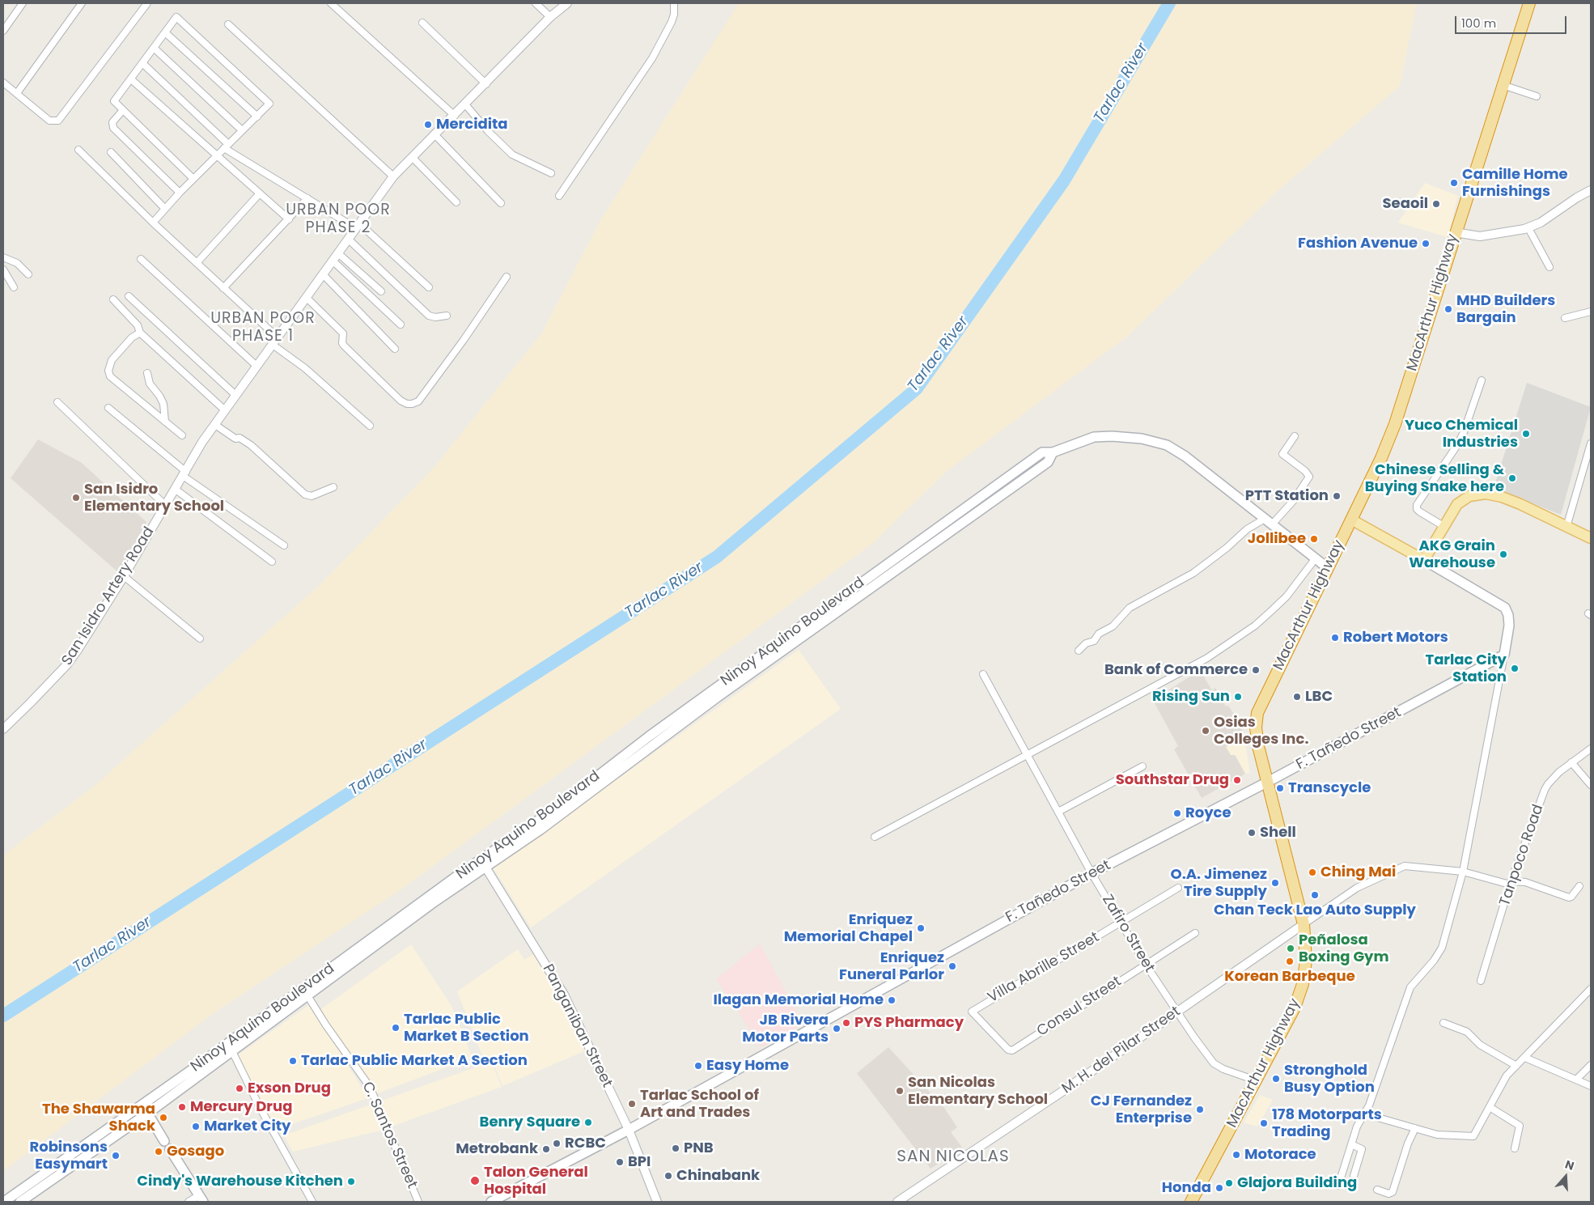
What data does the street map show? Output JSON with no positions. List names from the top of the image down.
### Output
{
  "streets": {
    "highway": ["MacArthur Highway"],
    "main road": ["Ninoy Aquino Boulevard", "F. Tañedo Street"],
    "street": [
      "San Isidro Artery Road",
      "Tanpoco Road",
      "Zafiro Street",
      "Villa Abrille Street",
      "Consul Street",
      "Panganiban Street",
      "M. H. del Pilar Street",
      "C. Santos Street"
    ]
  },
  "crossings": [
    ["MacArthur Highway", "Ninoy Aquino Boulevard"],
    ["MacArthur Highway", "F. Tañedo Street"],
    ["MacArthur Highway", "Zafiro Street"],
    ["MacArthur Highway", "M. H. del Pilar Street"],
    ["Ninoy Aquino Boulevard", "Panganiban Street"],
    ["Ninoy Aquino Boulevard", "C. Santos Street"],
    ["F. Tañedo Street", "Zafiro Street"],
    ["F. Tañedo Street", "Panganiban Street"],
    ["Zafiro Street", "Villa Abrille Street"],
    ["Zafiro Street", "Consul Street"],
    ["Zafiro Street", "M. H. del Pilar Street"],
    ["Villa Abrille Street", "Consul Street"]
  ],
  "districts": ["URBAN POOR PHASE 2", "URBAN POOR PHASE 1", "SAN NICOLAS"],
  "water": ["Tarlac River"],
  "places": [
    "Mercidita",
    "Camille Home Furnishings",
    "Seaoil",
    "Fashion Avenue",
    "MHD Builders Bargain",
    "Yuco Chemical Industries",
    "Chinese Selling & Buying Snake here",
    "PTT Station",
    "San Isidro Elementary School",
    "Jollibee",
    "AKG Grain Warehouse",
    "Robert Motors",
    "Tarlac City Station",
    "Bank of Commerce",
    "Rising Sun",
    "LBC",
    "Osias Colleges Inc.",
    "Southstar Drug",
    "Transcycle",
    "Royce",
    "Shell",
    "Ching Mai",
    "O.A. Jimenez Tire Supply",
    "Chan Teck Lao Auto Supply",
    "Enriquez Memorial Chapel",
    "Peñalosa Boxing Gym",
    "Korean Barbeque",
    "Enriquez Funeral Parlor",
    "Ilagan Memorial Home",
    "PYS Pharmacy",
    "Tarlac Public Market B Section",
    "JB Rivera Motor Parts",
    "Tarlac Public Market A Section",
    "Easy Home",
    "Stronghold Busy Option",
    "Exson Drug",
    "San Nicolas Elementary School",
    "Tarlac School of Art and Trades",
    "Mercury Drug",
    "CJ Fernandez Enterprise",
    "The Shawarma Shack",
    "Benry Square",
    "178 Motorparts Trading",
    "Market City",
    "RCBC",
    "PNB",
    "Metrobank",
    "Gosago",
    "Motorace",
    "Robinsons Easymart",
    "BPI",
    "Chinabank",
    "Talon General Hospital",
    "Cindy's Warehouse Kitchen",
    "Glajora Building",
    "Honda"
  ],
  "scale_bar": "100 m",
  "north": "top"
}
